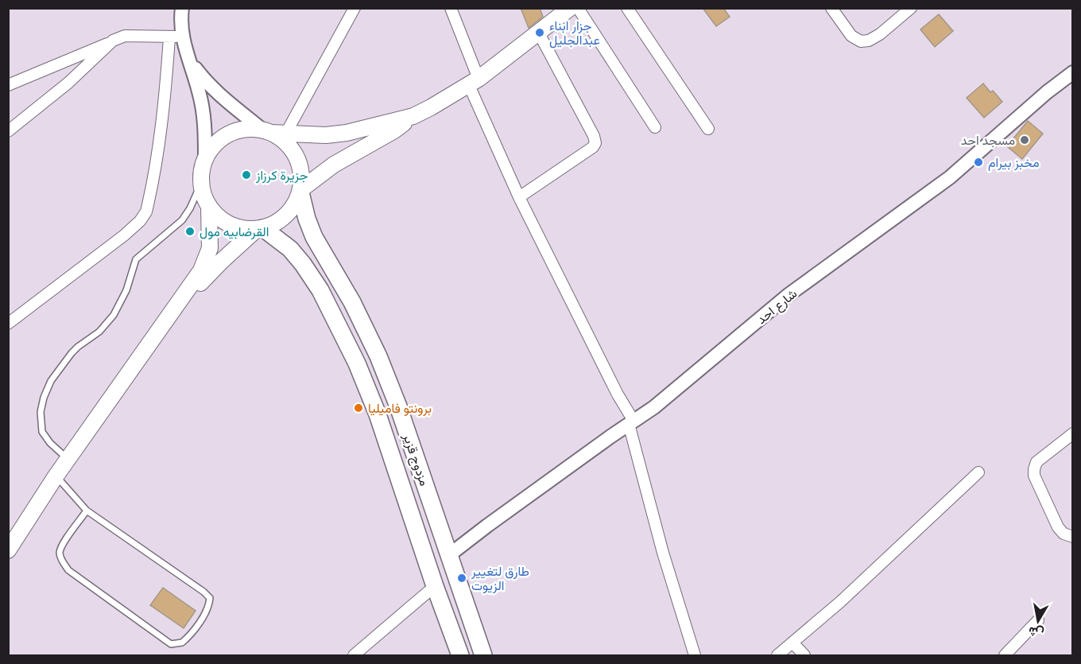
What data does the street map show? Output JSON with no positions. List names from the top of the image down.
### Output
{
  "streets": {
    "main road": ["مزدوج قزير"],
    "street": ["شارع احد"]
  },
  "crossings": [
    ["شارع احد", "مزدوج قزير"]
  ],
  "places": [
    "جزار ابناء عبدالجليل",
    "مسجد احد",
    "مخبز بيرام",
    "جزيرة كرزاز",
    "القرضابيه مول",
    "برونتو فاميليا",
    "طارق لتغيير الزيوت"
  ],
  "north": "bottom"
}
